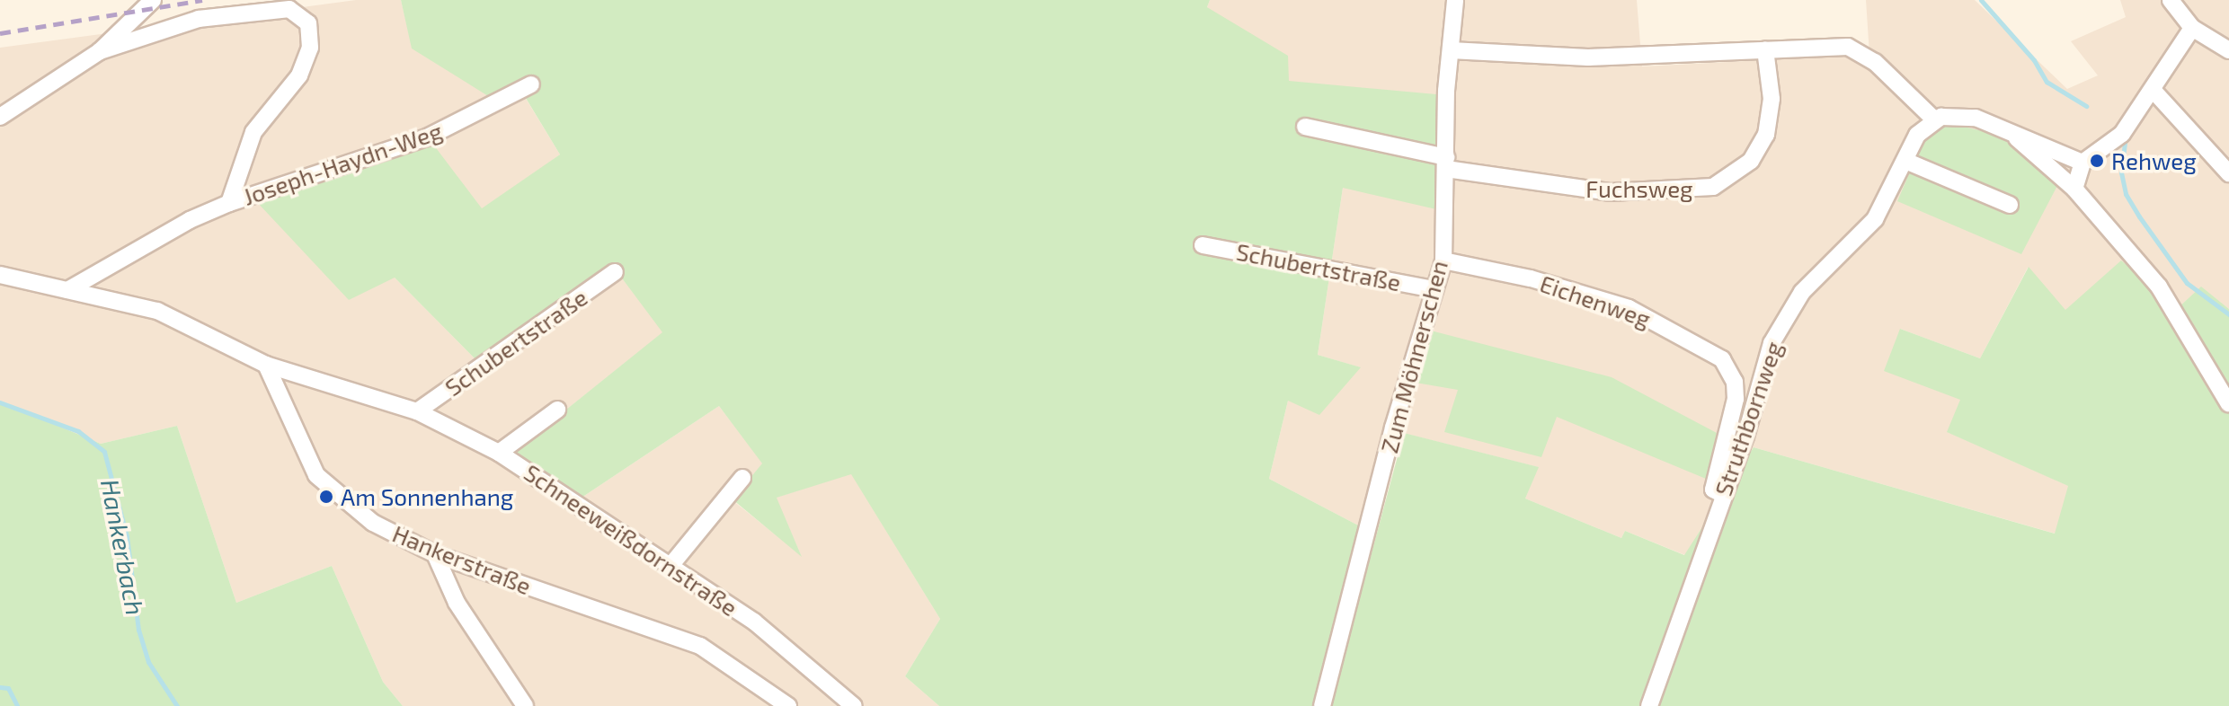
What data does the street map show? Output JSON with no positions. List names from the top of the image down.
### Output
{
  "streets": {
    "street": [
      "Joseph-Haydn-Weg",
      "Fuchsweg",
      "Schubertstraße",
      "Eichenweg",
      "Zum Möhnerschen",
      "Struthbornweg",
      "Schneeweißdornstraße",
      "Hankerstraße"
    ]
  },
  "crossings": [
    ["Fuchsweg", "Zum Möhnerschen"],
    ["Schubertstraße", "Zum Möhnerschen"],
    ["Schubertstraße", "Schneeweißdornstraße"],
    ["Eichenweg", "Zum Möhnerschen"],
    ["Eichenweg", "Struthbornweg"],
    ["Schneeweißdornstraße", "Hankerstraße"]
  ],
  "water": ["Hankerbach"],
  "places": ["Rehweg", "Am Sonnenhang"]
}
